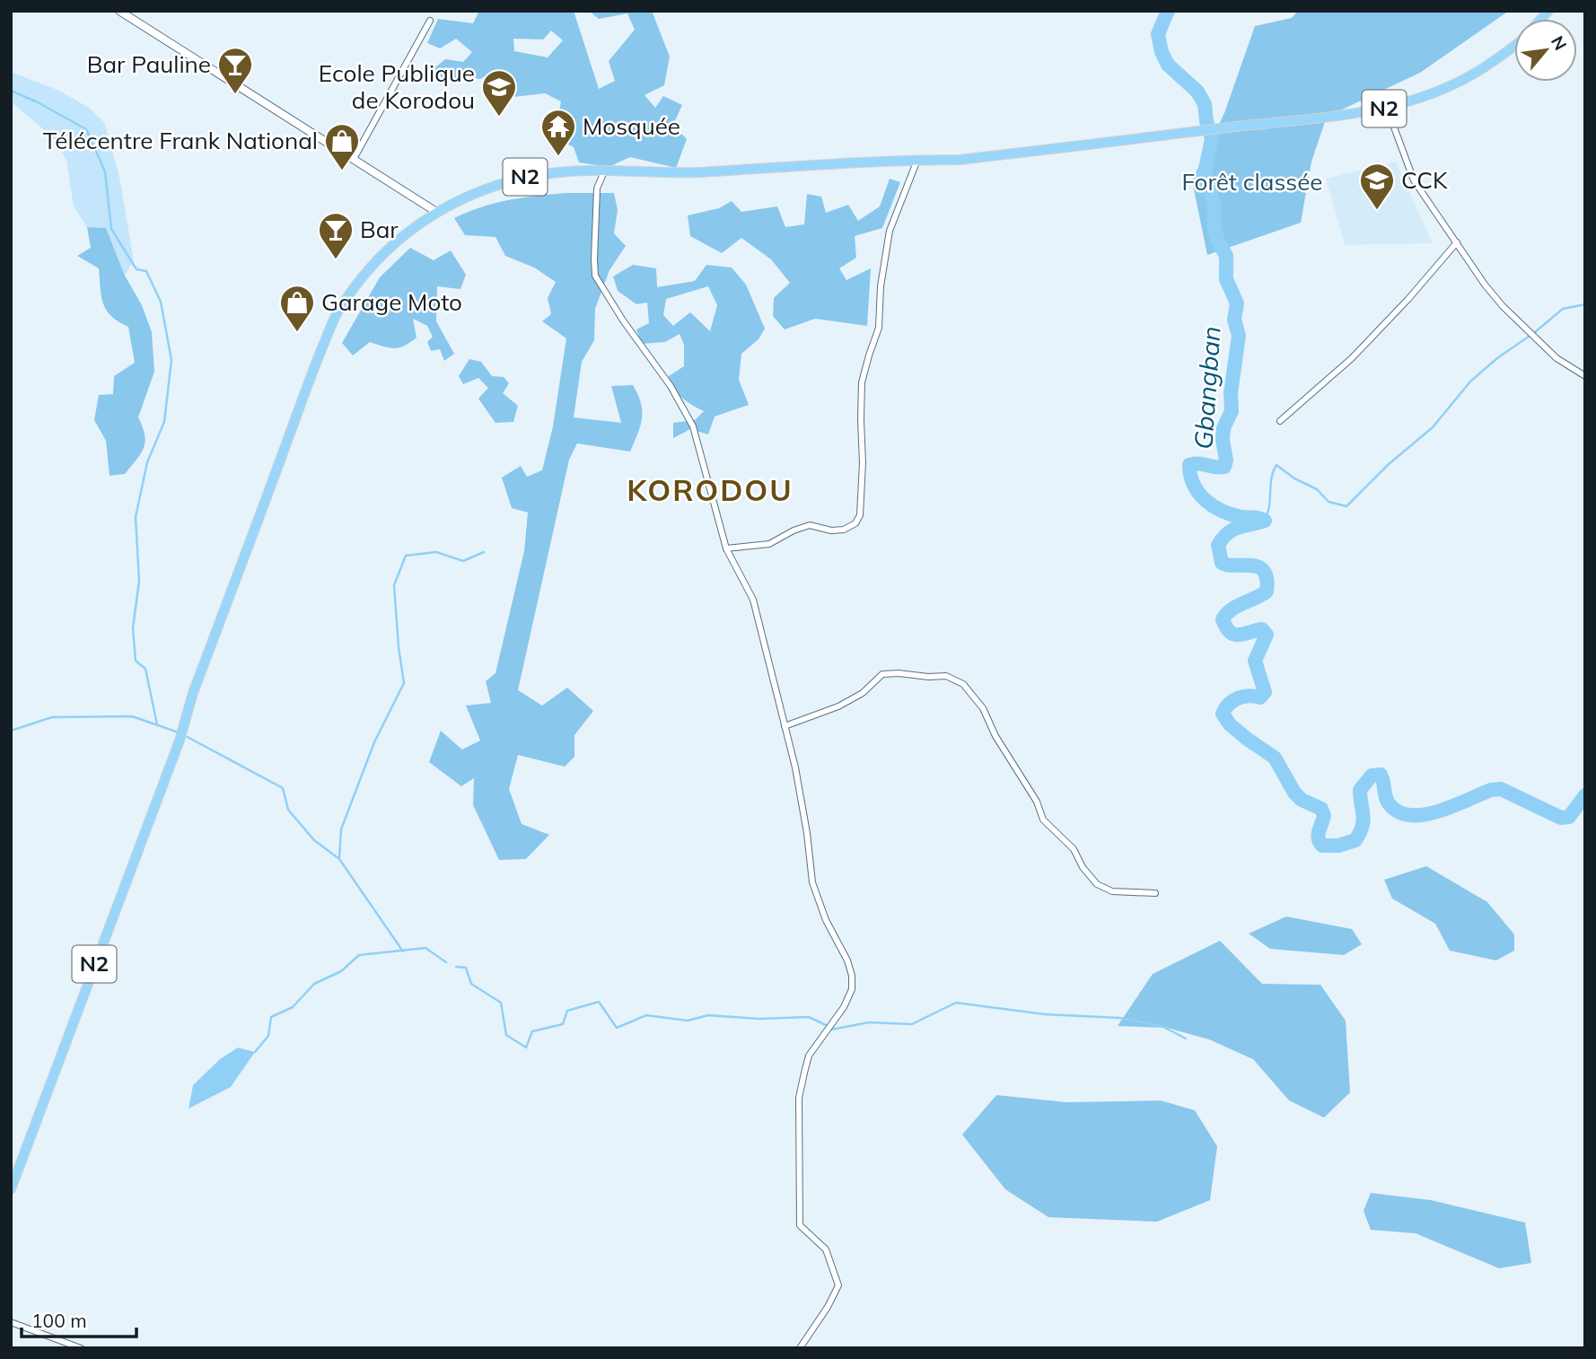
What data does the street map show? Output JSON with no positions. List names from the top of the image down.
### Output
{
  "streets": {
    "highway": ["N2"]
  },
  "districts": ["KORODOU"],
  "water": ["Gbangban"],
  "parks": ["Forêt classée"],
  "places": {
    "bar": ["Bar Pauline", "Bar"],
    "school or university": ["Ecole Publique de Korodou", "CCK"],
    "temple": ["Mosquée"],
    "shop": ["Télécentre Frank National", "Garage Moto"]
  },
  "scale_bar": "100 m",
  "north": "top right"
}
